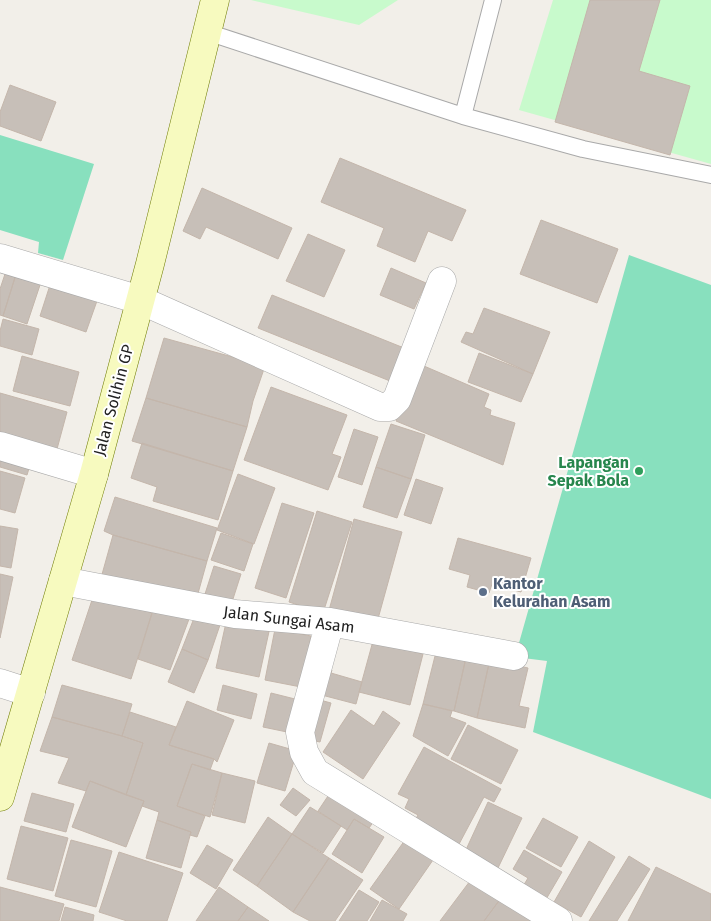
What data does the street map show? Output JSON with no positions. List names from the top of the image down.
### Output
{
  "streets": {
    "main road": ["Jalan Solihin GP"],
    "street": ["Jalan Sungai Asam"]
  },
  "crossings": [
    ["Jalan Solihin GP", "Jalan Sungai Asam"]
  ],
  "places": ["Lapangan Sepak Bola", "Kantor Kelurahan Asam"]
}
